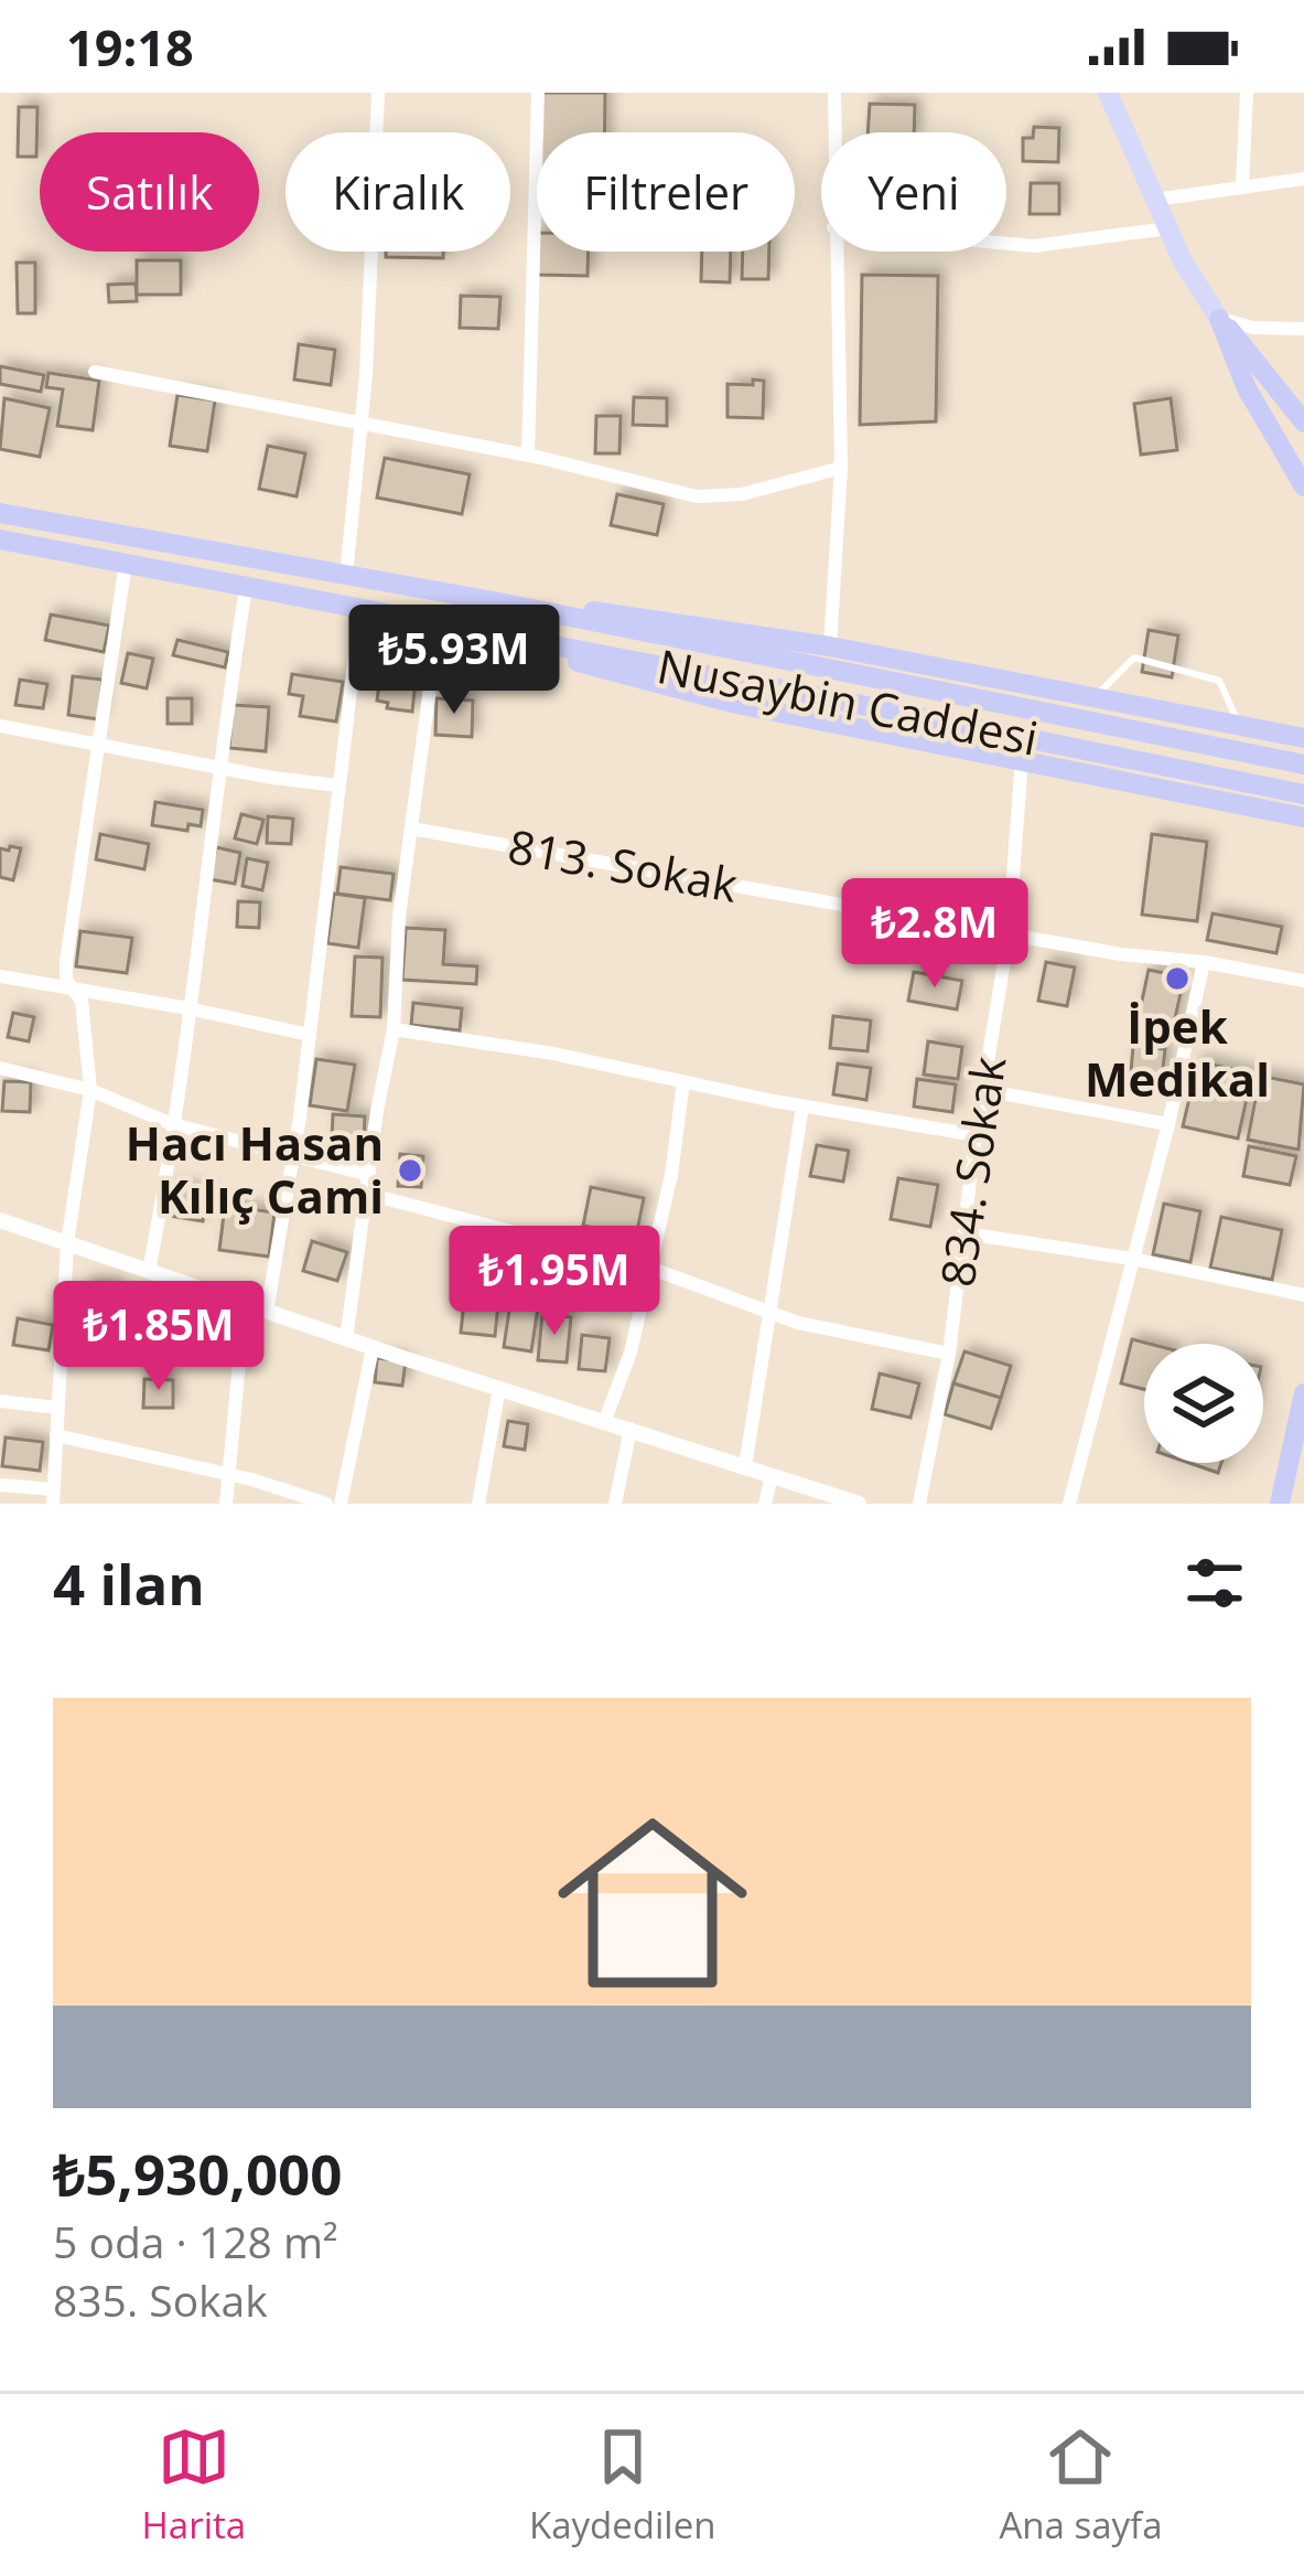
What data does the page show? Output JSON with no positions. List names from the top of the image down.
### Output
{
  "streets": {
    "highway": ["Nusaybin Caddesi"],
    "street": ["813. Sokak", "834. Sokak"]
  },
  "crossings": [
    ["813. Sokak", "834. Sokak"]
  ],
  "places": ["İpek Medikal", "Hacı Hasan Kılıç Cami"],
  "page": {
    "status": "19:18",
    "chip": [
      "Satılık",
      "Kiralık",
      "Filtreler",
      "Yeni"
    ],
    "price": [
      "₺5.93M",
      "₺2.8M",
      "₺1.95M",
      "₺1.85M"
    ],
    "heading": "4 ilan",
    "list": [
      {
        "name": "₺5,930,000",
        "note": "5 oda · 128 m² · 835. Sokak"
      }
    ],
    "tabs": ["Harita", "Kaydedilen", "Ana sayfa"]
  }
}
